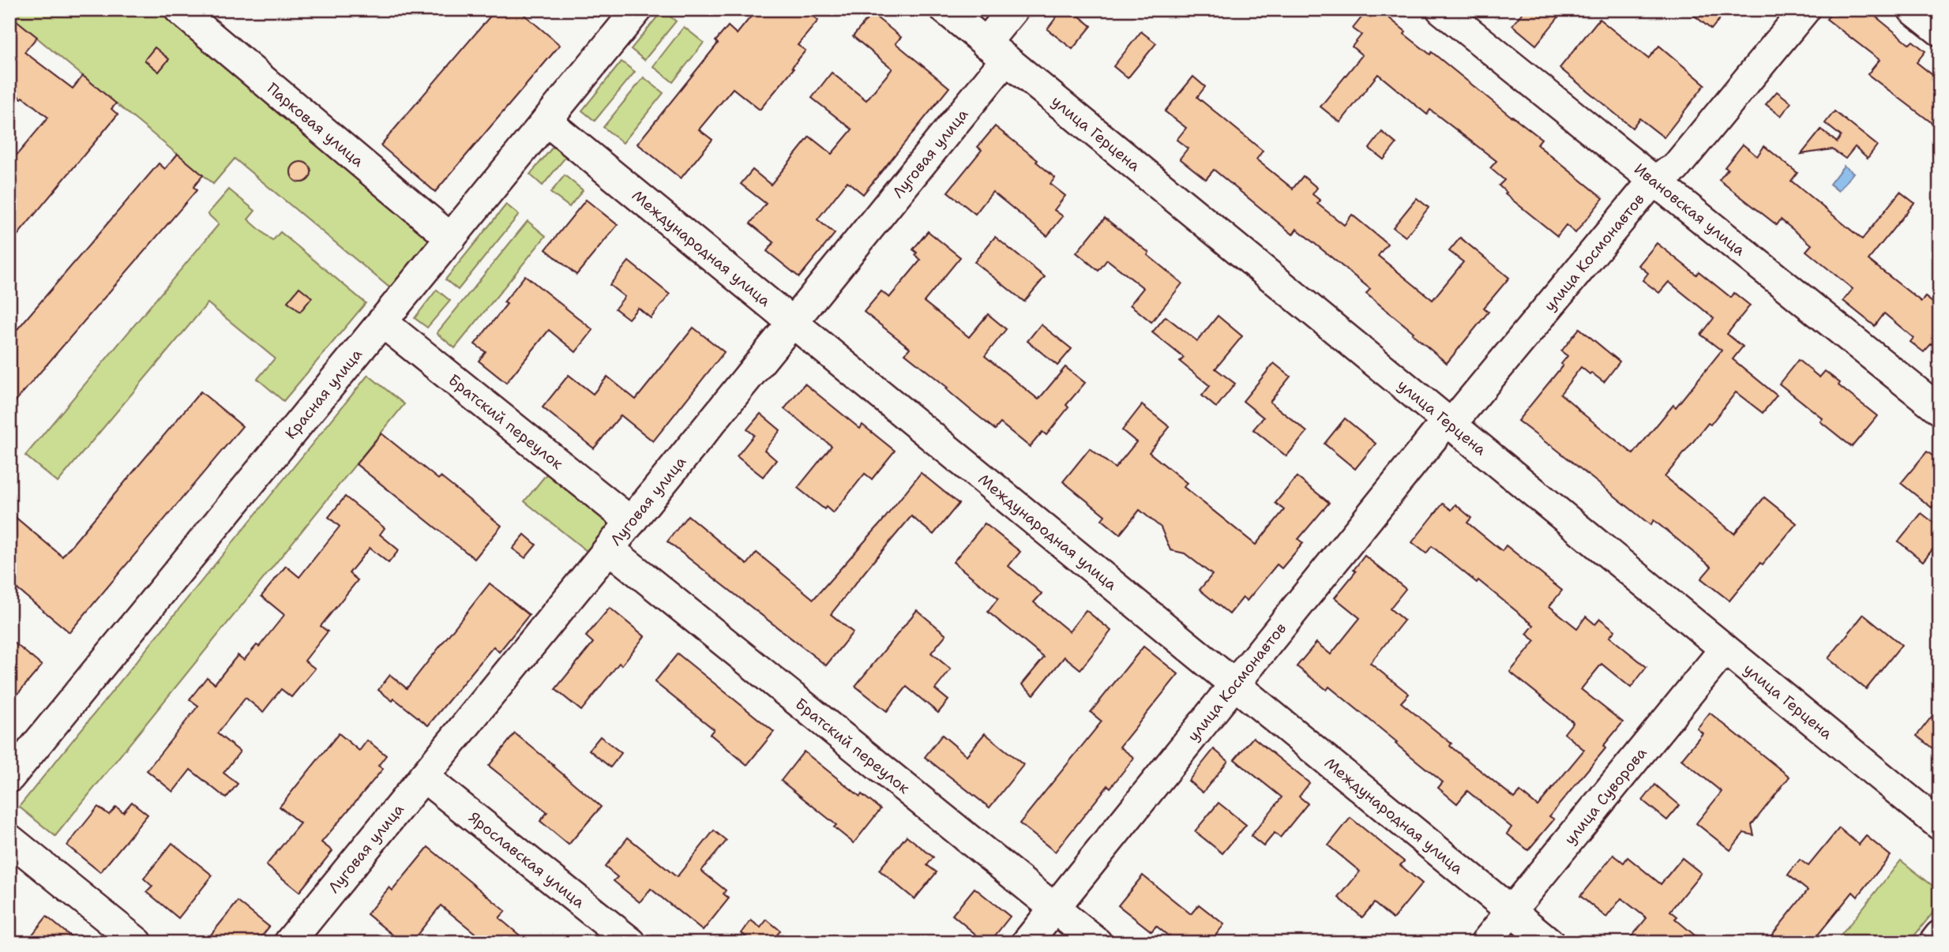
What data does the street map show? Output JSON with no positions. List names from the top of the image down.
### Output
{
  "streets": {
    "street": [
      "Парковая улица",
      "улица Герцена",
      "Луговая улица",
      "Ивановская улица",
      "Международная улица",
      "улица Космонавтов",
      "Красная улица",
      "Братский переулок",
      "улица Суворова",
      "Ярославская улица"
    ]
  },
  "crossings": [
    ["Парковая улица", "Красная улица"],
    ["улица Герцена", "Луговая улица"],
    ["улица Герцена", "улица Космонавтов"],
    ["улица Герцена", "улица Суворова"],
    ["Луговая улица", "Международная улица"],
    ["Луговая улица", "Братский переулок"],
    ["Луговая улица", "Ярославская улица"],
    ["Ивановская улица", "улица Космонавтов"],
    ["Международная улица", "улица Космонавтов"],
    ["Международная улица", "Красная улица"],
    ["Международная улица", "улица Суворова"],
    ["улица Космонавтов", "Братский переулок"],
    ["Красная улица", "Братский переулок"]
  ]
}
